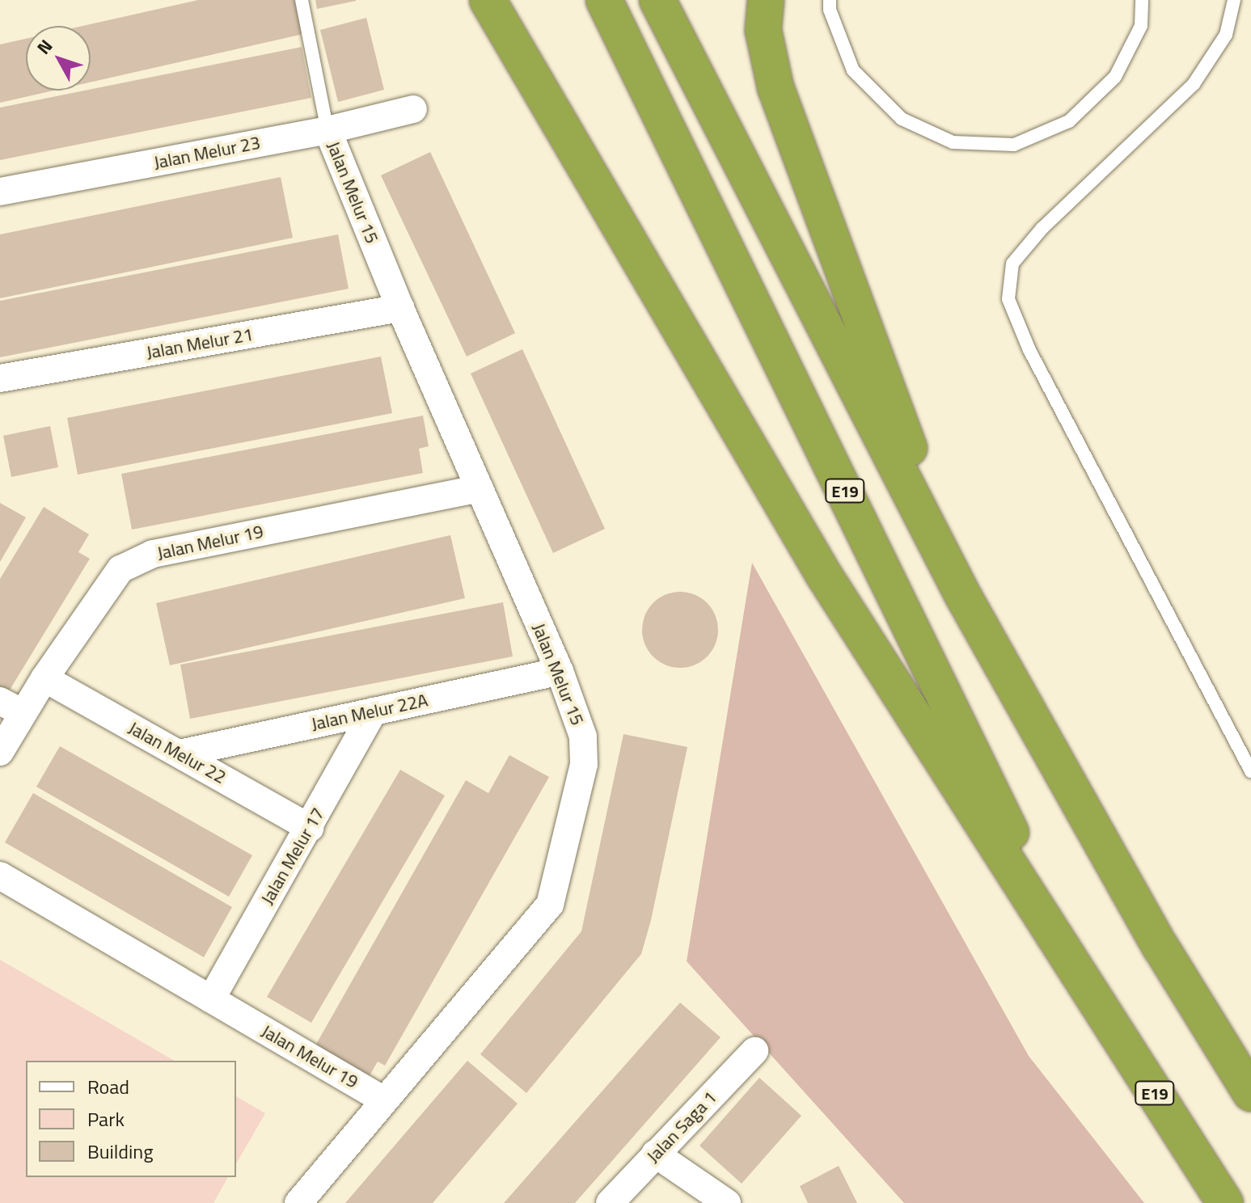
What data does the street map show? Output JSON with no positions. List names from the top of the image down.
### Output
{
  "streets": {
    "highway": ["E19"],
    "street": [
      "Jalan Melur 23",
      "Jalan Melur 15",
      "Jalan Melur 21",
      "Jalan Melur 19",
      "Jalan Melur 22A",
      "Jalan Melur 22",
      "Jalan Melur 17",
      "Jalan Saga 1"
    ]
  },
  "crossings": [
    ["Jalan Melur 23", "Jalan Melur 15"],
    ["Jalan Melur 15", "Jalan Melur 21"],
    ["Jalan Melur 15", "Jalan Melur 19"],
    ["Jalan Melur 15", "Jalan Melur 22A"],
    ["Jalan Melur 19", "Jalan Melur 22"],
    ["Jalan Melur 19", "Jalan Melur 17"],
    ["Jalan Melur 22A", "Jalan Melur 22"],
    ["Jalan Melur 22A", "Jalan Melur 17"],
    ["Jalan Melur 22", "Jalan Melur 17"]
  ],
  "legend": ["Road", "Park", "Building"],
  "north": "top left"
}
